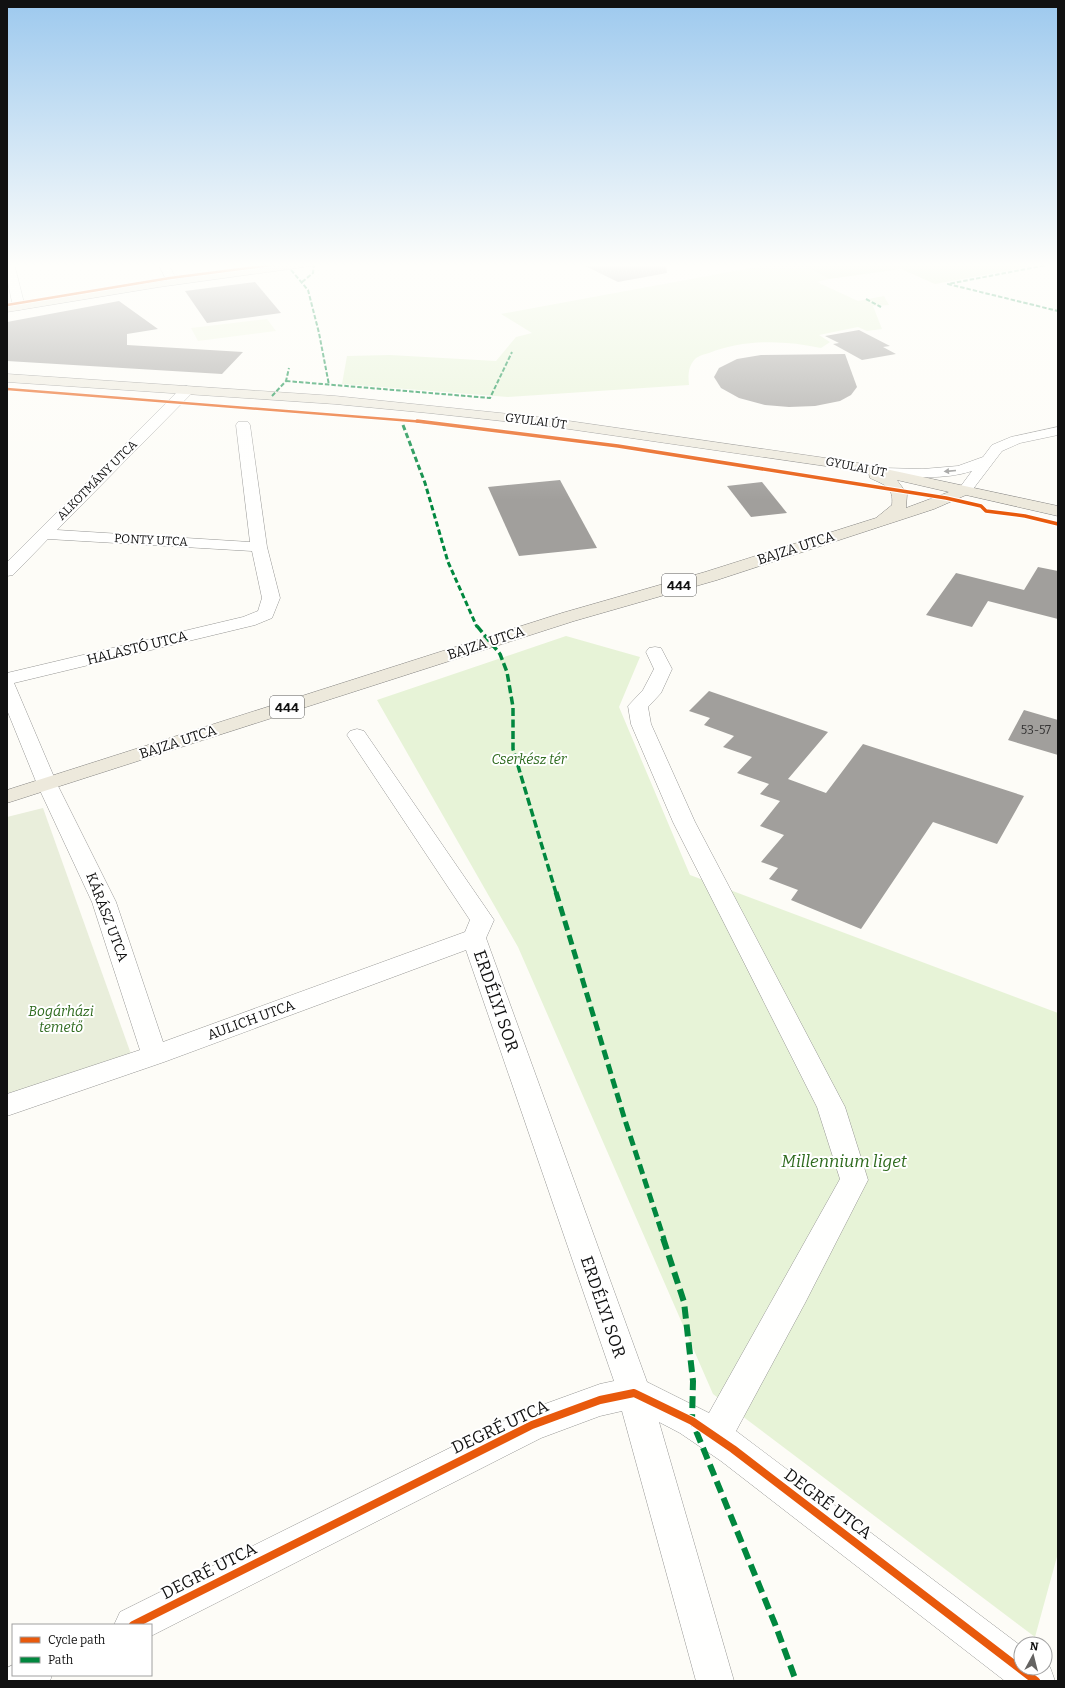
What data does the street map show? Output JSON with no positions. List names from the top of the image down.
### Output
{
  "streets": {
    "main road": ["GYULAI ÚT", "BAJZA UTCA", "444"],
    "street": [
      "ALKOTMÁNY UTCA",
      "PONTY UTCA",
      "HALASTÓ UTCA",
      "KÁRÁSZ UTCA",
      "ERDÉLYI SOR",
      "AULICH UTCA",
      "DEGRÉ UTCA"
    ]
  },
  "crossings": [
    ["GYULAI ÚT", "ALKOTMÁNY UTCA"],
    ["GYULAI ÚT", "BAJZA UTCA"],
    ["ALKOTMÁNY UTCA", "PONTY UTCA"],
    ["PONTY UTCA", "HALASTÓ UTCA"],
    ["BAJZA UTCA", "KÁRÁSZ UTCA"],
    ["KÁRÁSZ UTCA", "AULICH UTCA"],
    ["ERDÉLYI SOR", "AULICH UTCA"],
    ["ERDÉLYI SOR", "DEGRÉ UTCA"]
  ],
  "parks": ["Cserkész tér", "Bogárházi temető", "Millennium liget"],
  "house_numbers": ["53-57"],
  "legend": ["Cycle path", "Path"],
  "north": "top"
}
